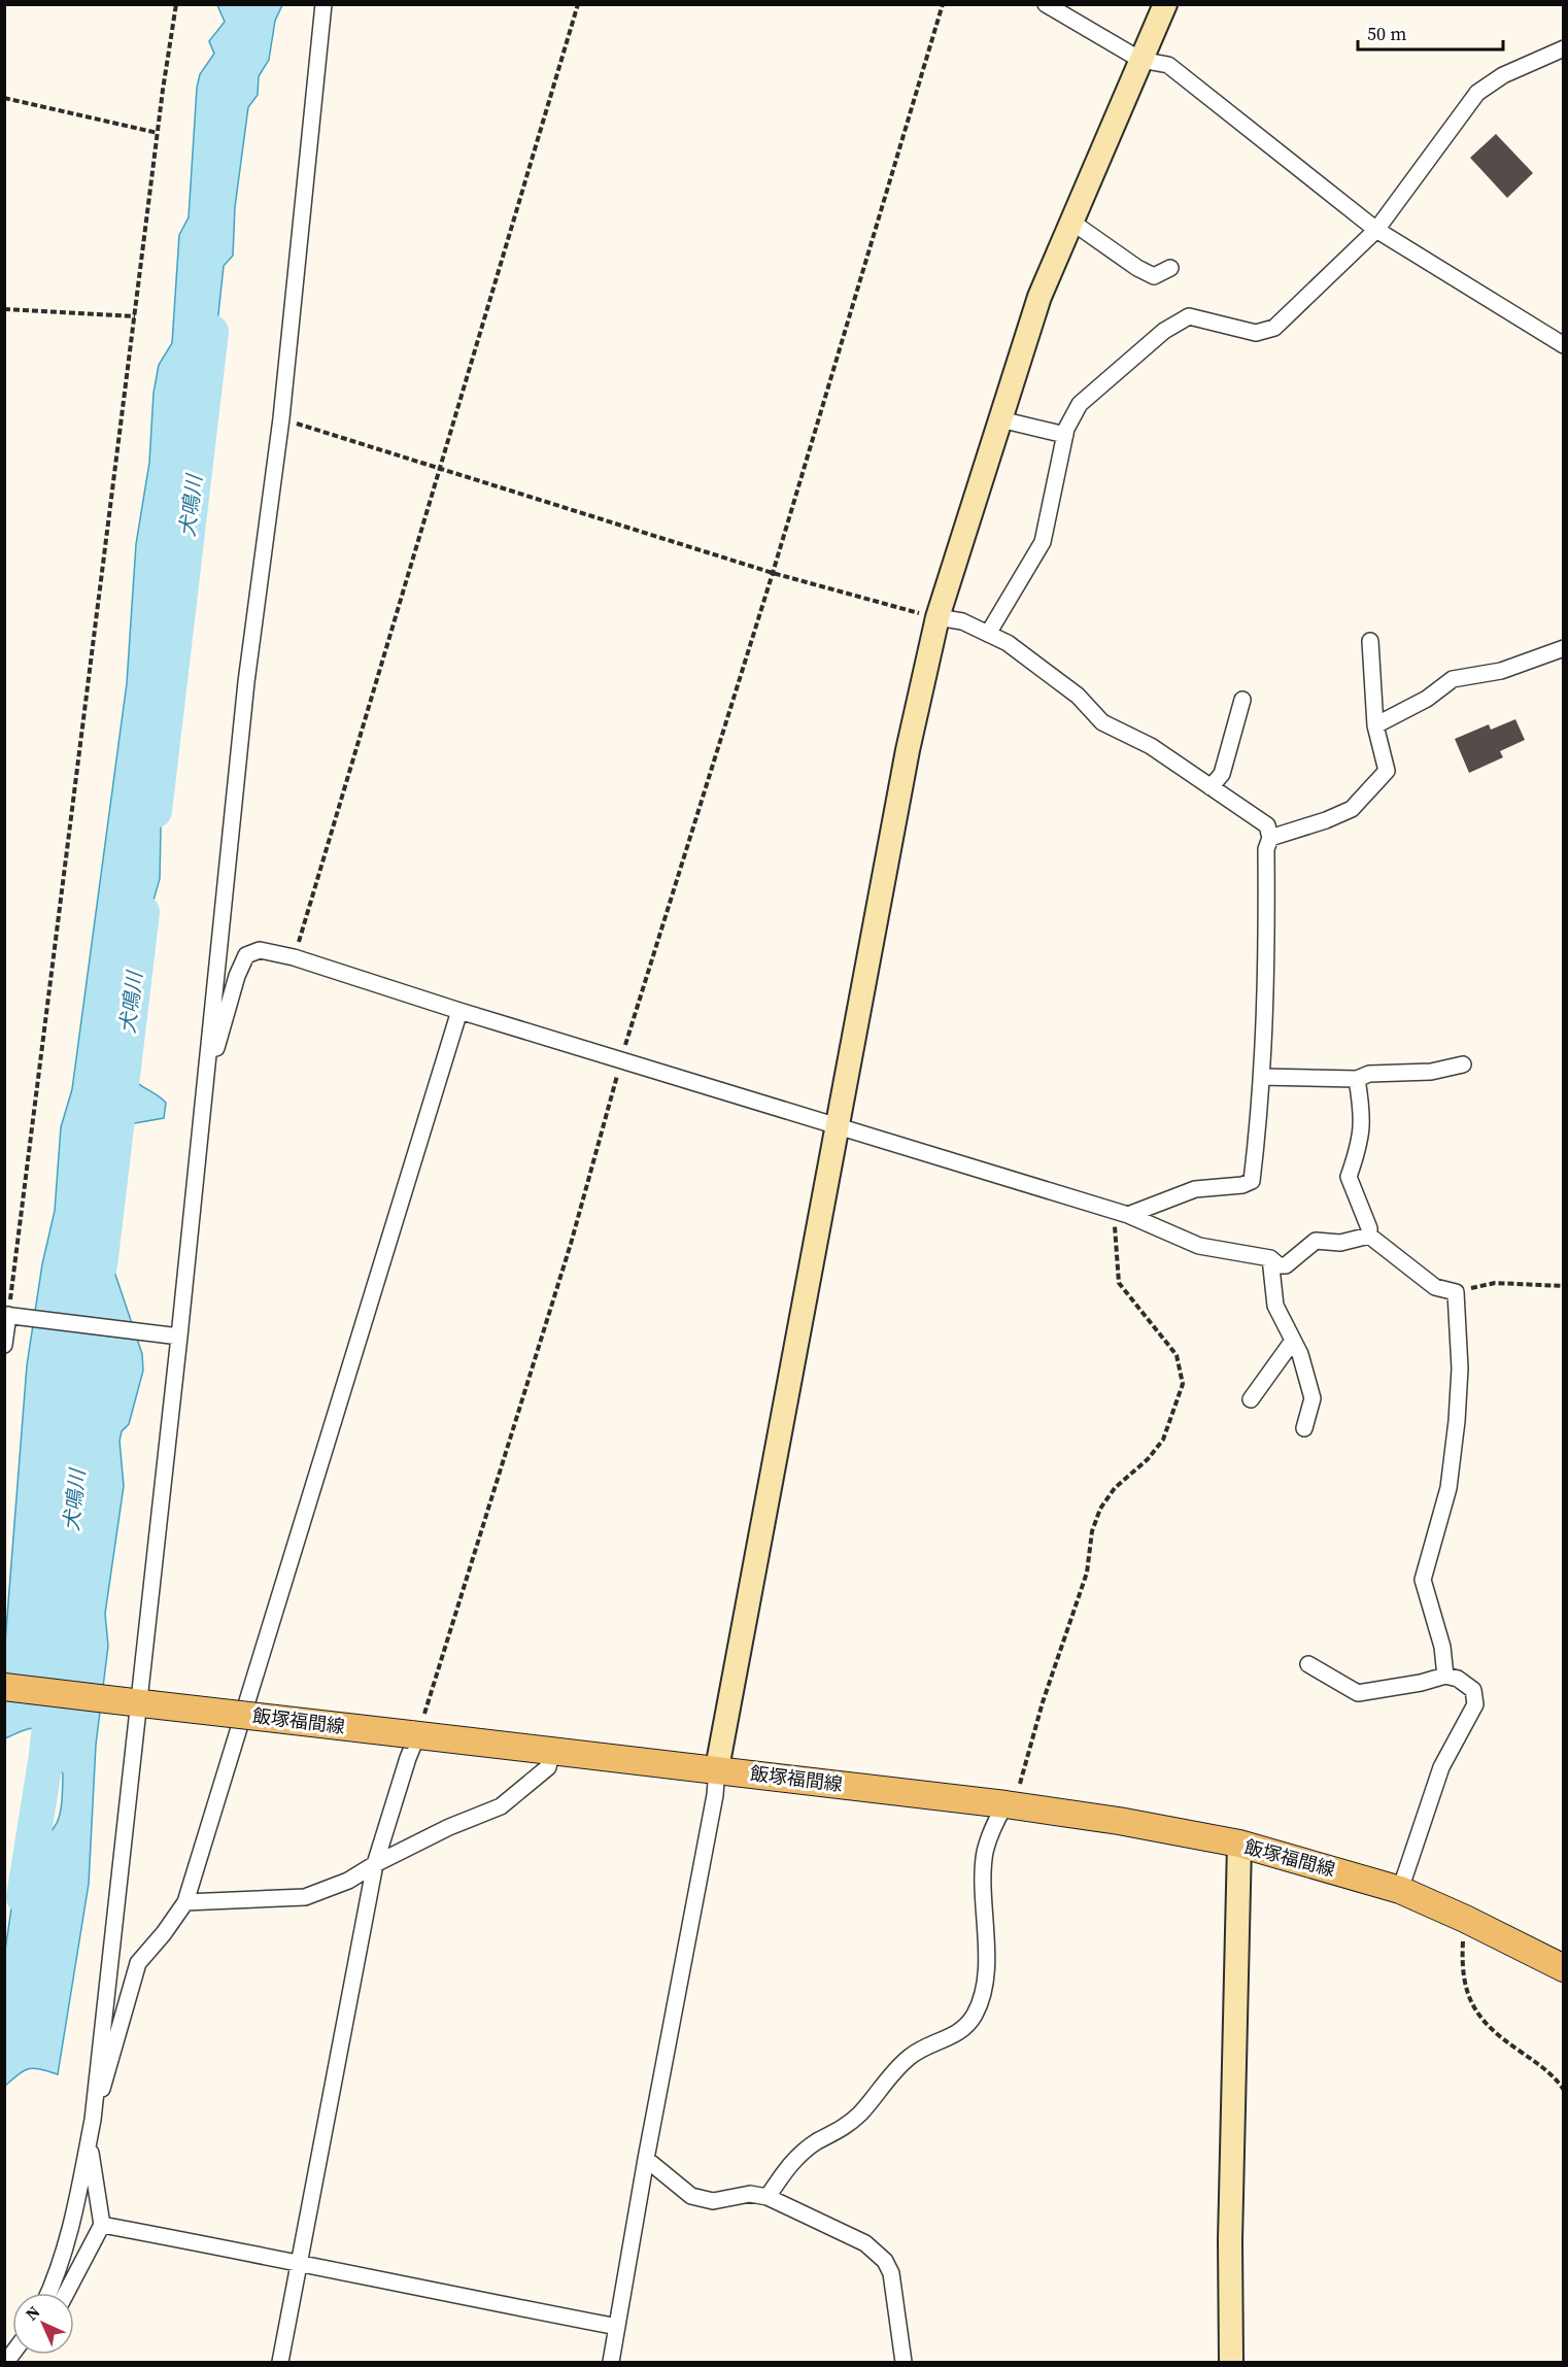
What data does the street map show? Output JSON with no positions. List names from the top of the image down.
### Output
{
  "streets": {
    "main road": ["飯塚福間線"]
  },
  "water": ["犬鳴川"],
  "scale_bar": "50 m",
  "north": "top left"
}
